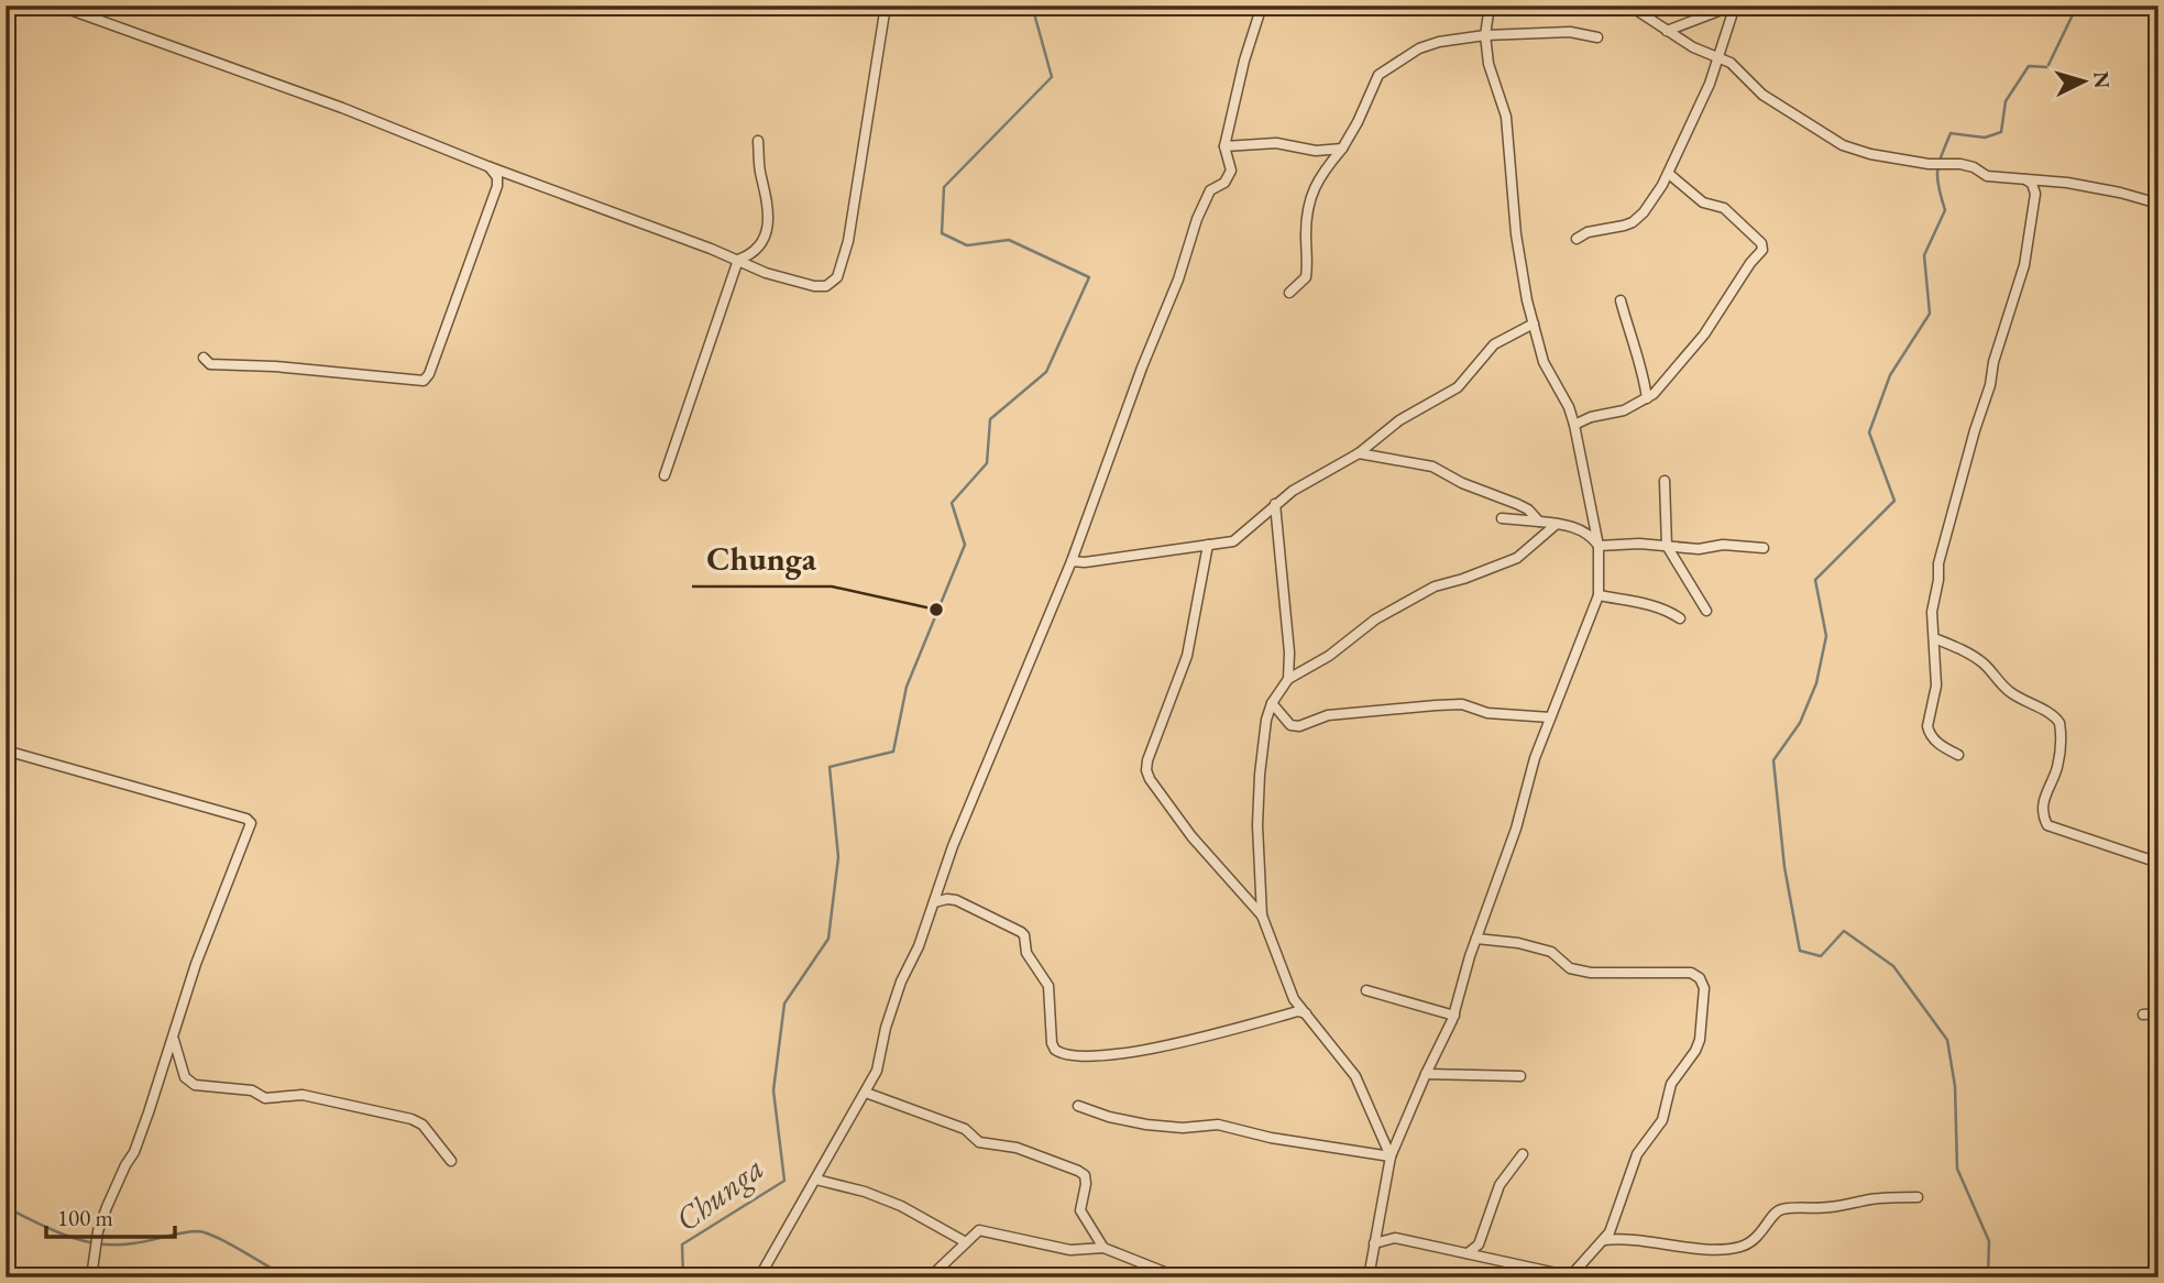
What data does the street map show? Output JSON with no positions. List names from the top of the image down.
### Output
{
  "water": ["Chunga"],
  "places": ["Chunga"],
  "scale_bar": "100 m",
  "north": "right"
}
